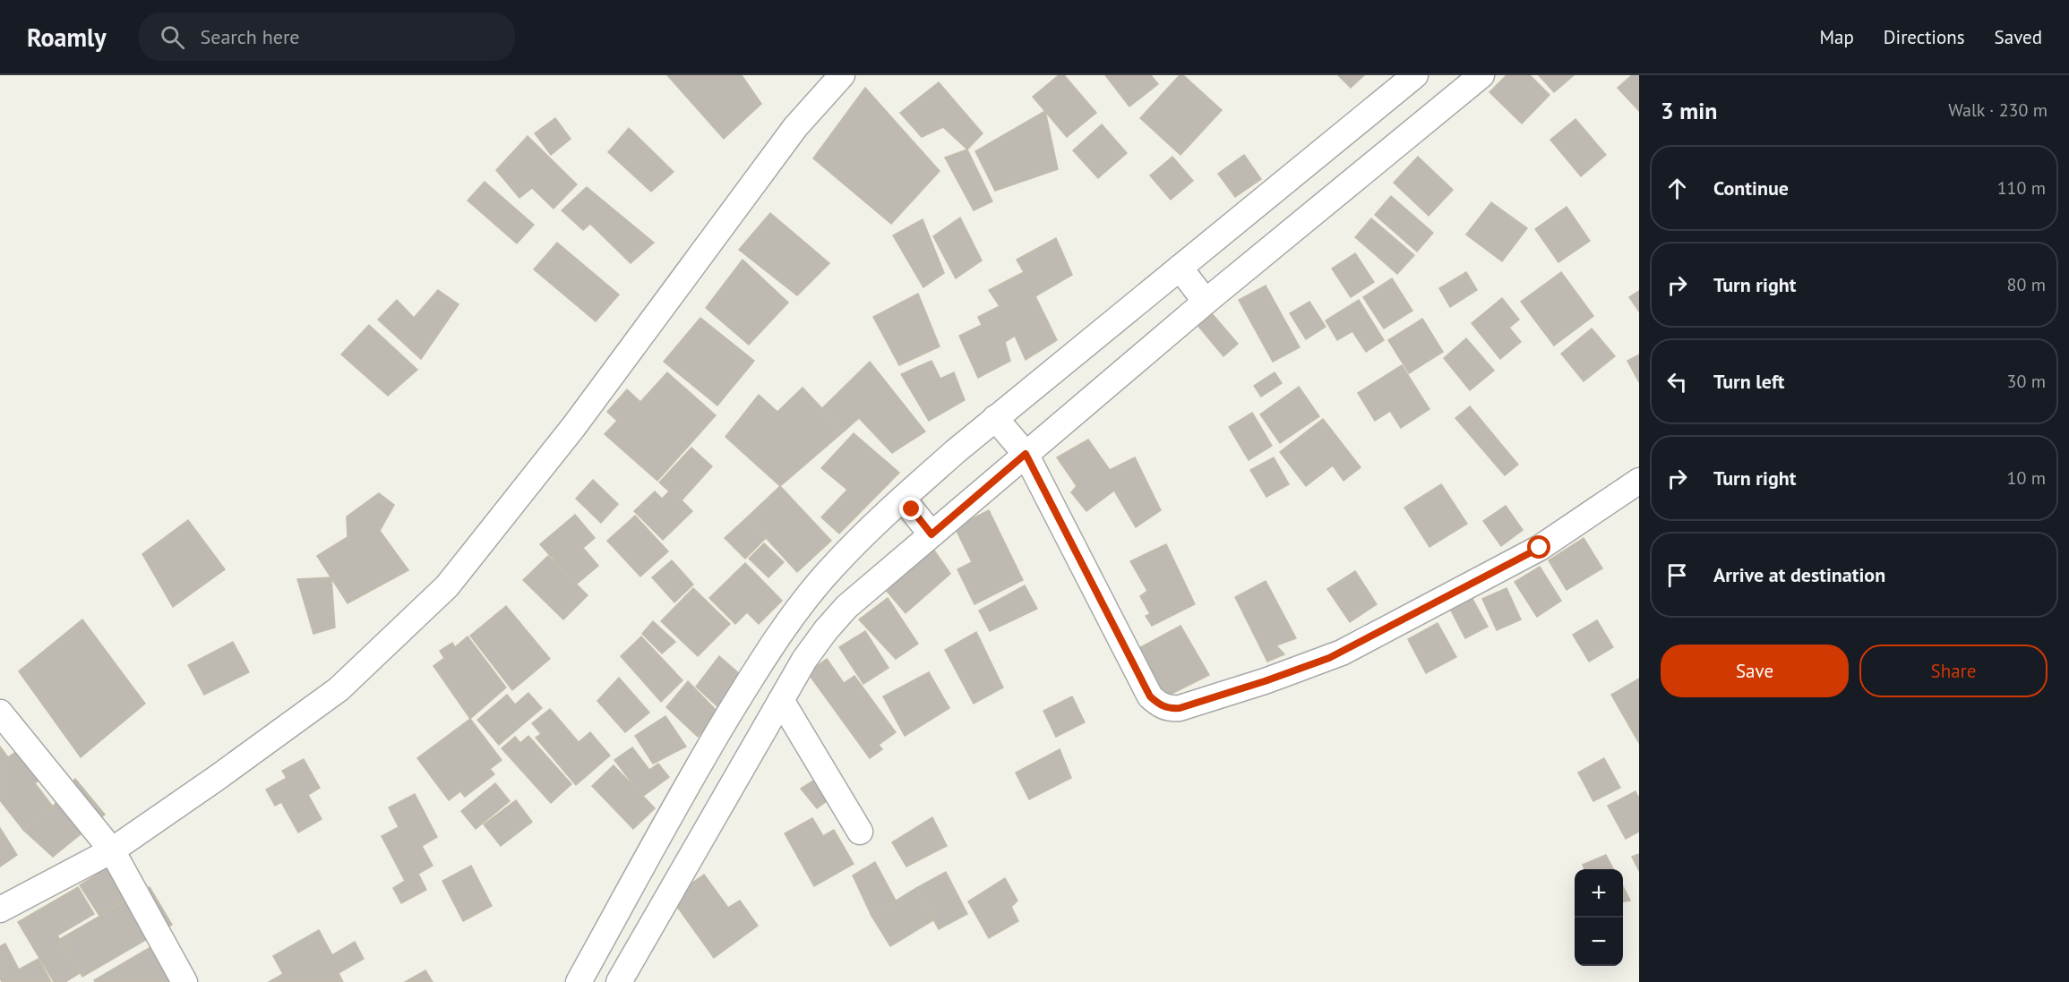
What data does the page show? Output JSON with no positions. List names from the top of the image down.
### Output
{
  "page": {
    "header": "Roamly",
    "search": "Search here",
    "nav": ["Map", "Directions", "Saved"],
    "heading": ["3 min", "Walk · 230 m"],
    "list": [
      ["Continue", "110 m"],
      ["Turn right", "80 m"],
      ["Turn left", "30 m"],
      ["Turn right", "10 m"],
      "Arrive at destination"
    ],
    "buttons": ["Save", "Share"],
    "map_buttons": ["+", "−"]
  }
}
